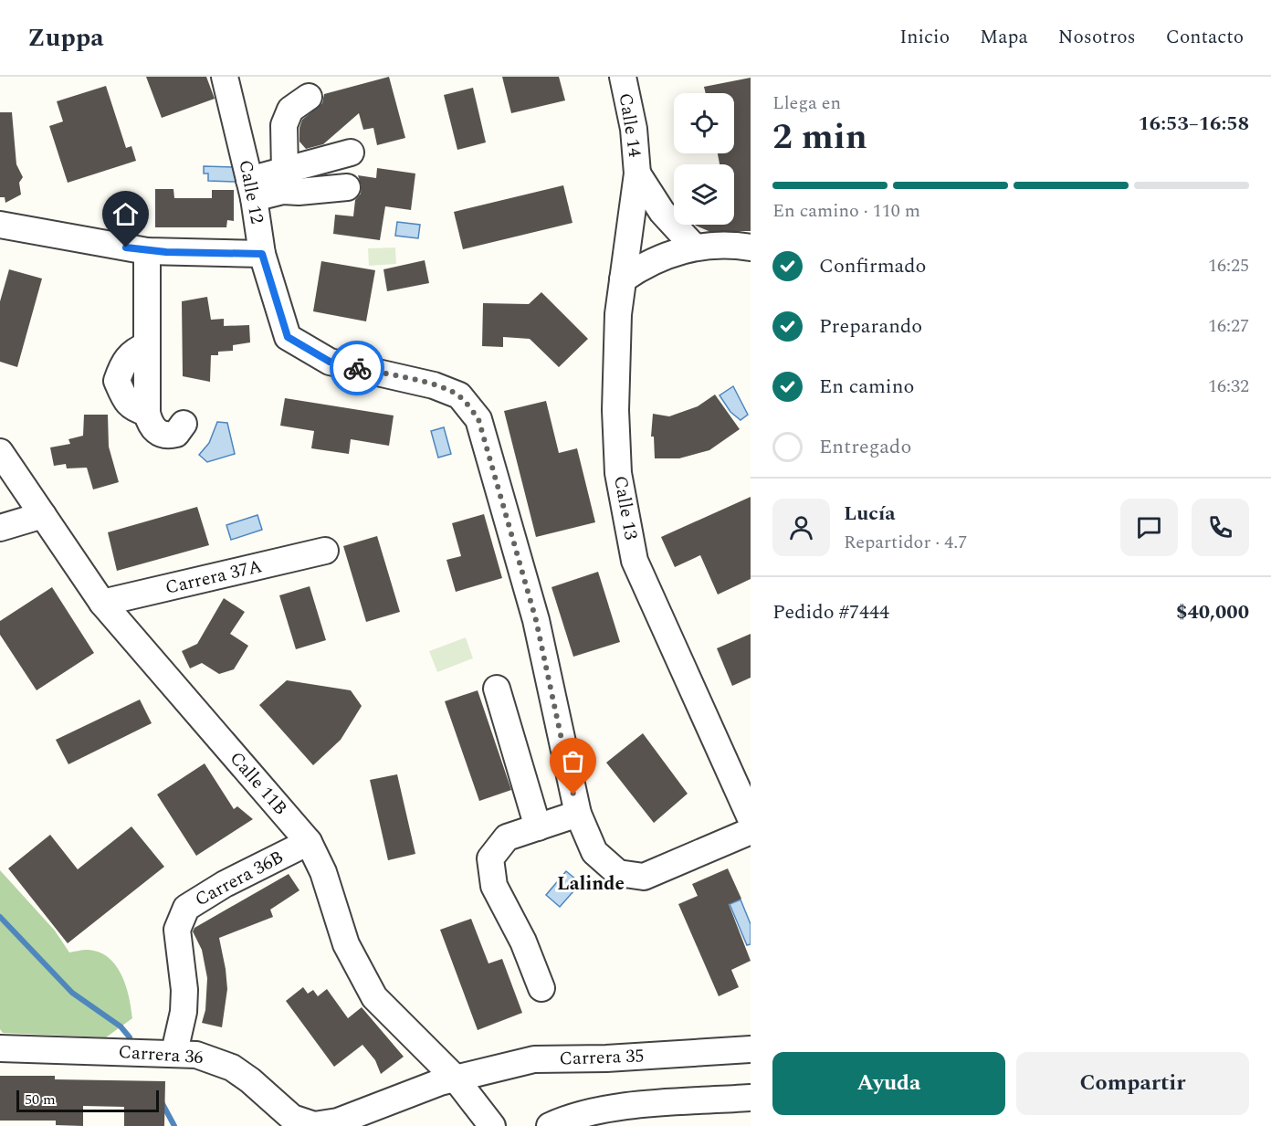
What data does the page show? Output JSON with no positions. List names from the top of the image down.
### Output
{
  "streets": {
    "street": [
      "Calle 14",
      "Calle 12",
      "Calle 13",
      "Carrera 37A",
      "Calle 11B",
      "Carrera 36B",
      "Carrera 36",
      "Carrera 35"
    ]
  },
  "crossings": [
    ["Calle 14", "Calle 13"],
    ["Carrera 37A", "Calle 11B"],
    ["Calle 11B", "Carrera 36B"],
    ["Calle 11B", "Carrera 36"],
    ["Calle 11B", "Carrera 35"],
    ["Carrera 36B", "Carrera 36"],
    ["Carrera 36", "Carrera 35"]
  ],
  "districts": ["Lalinde"],
  "scale_bar": "50 m",
  "page": {
    "header": "Zuppa",
    "nav": [
      "Inicio",
      "Mapa",
      "Nosotros",
      "Contacto"
    ],
    "heading": ["2 min", "Llega en", "16:53–16:58"],
    "panel": [
      "Lucía",
      "Repartidor · 4.7",
      "Pedido #7444",
      "$40,000"
    ],
    "bar": "En camino · 110 m",
    "list": [
      ["Confirmado", "16:25"],
      ["Preparando", "16:27"],
      ["En camino", "16:32"],
      "Entregado"
    ],
    "buttons": ["Ayuda", "Compartir"],
    "scale": "50 m"
  }
}
